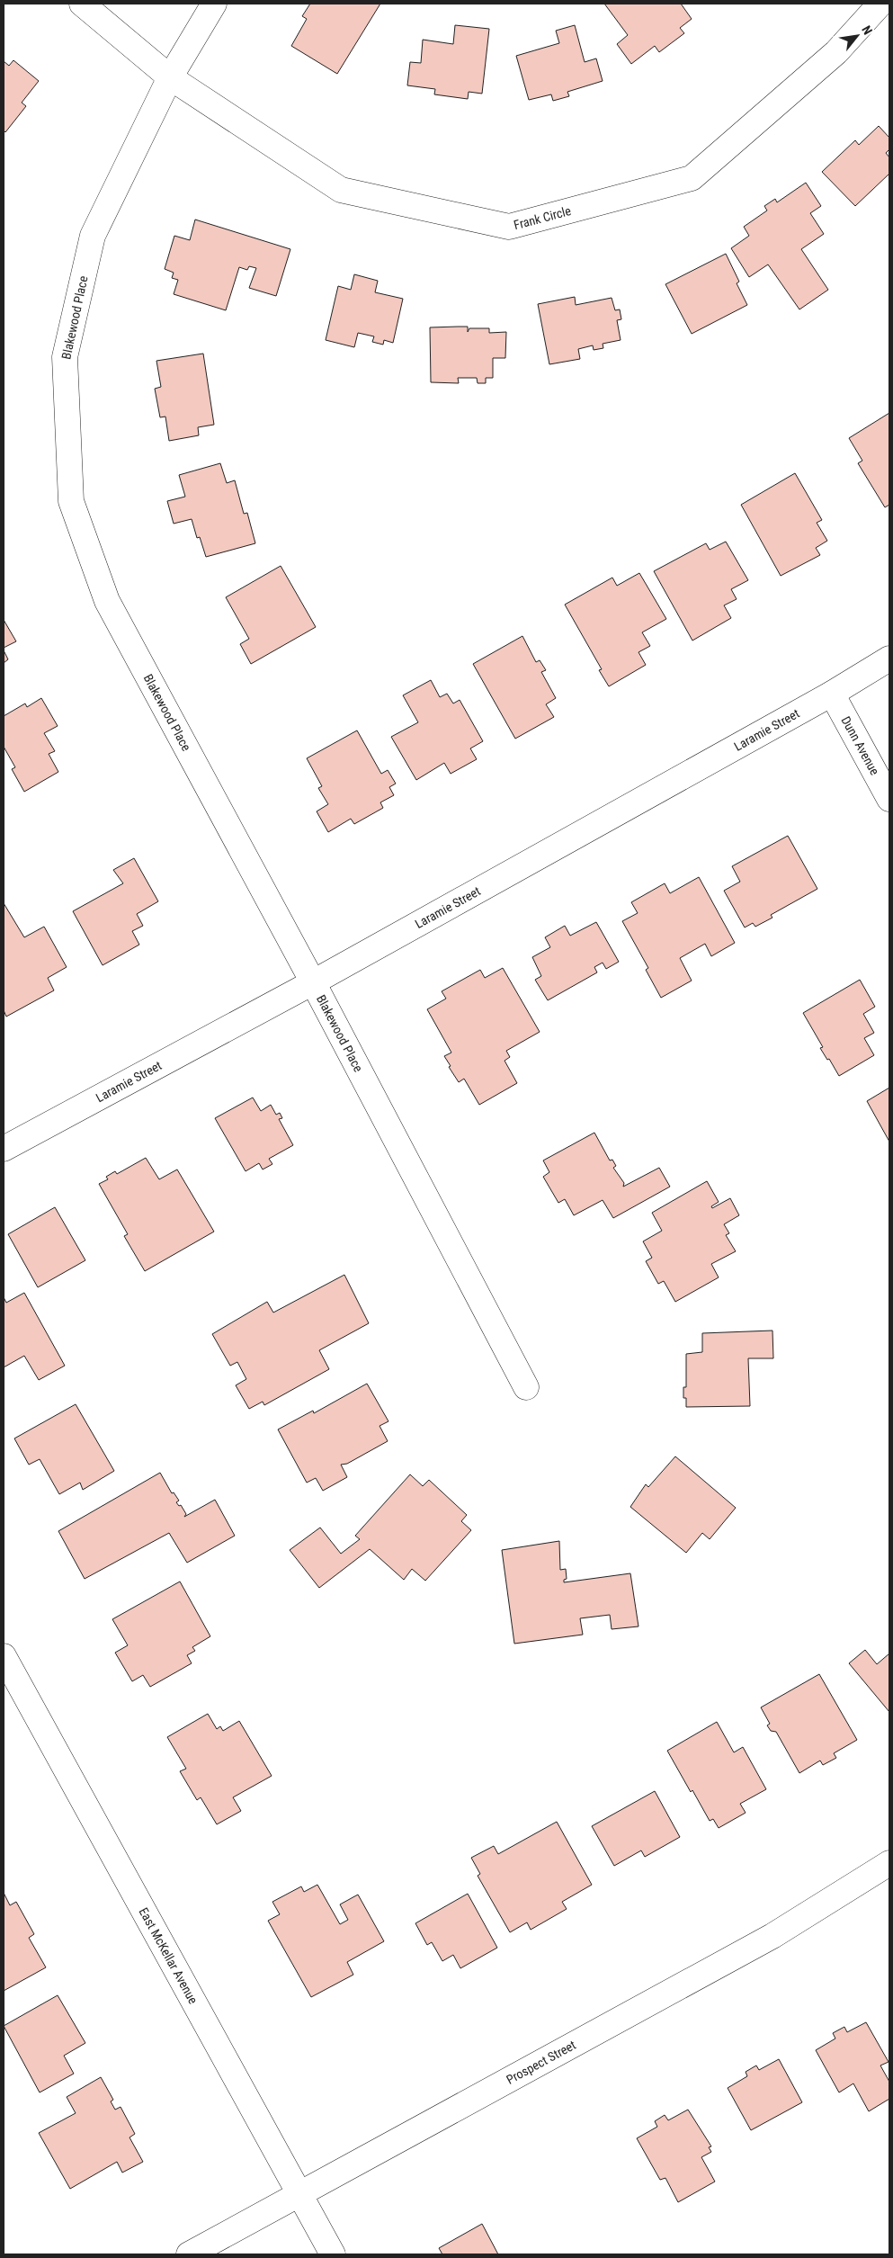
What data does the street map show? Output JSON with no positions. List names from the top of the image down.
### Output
{
  "streets": {
    "street": [
      "Frank Circle",
      "Blakewood Place",
      "Laramie Street",
      "Dunn Avenue",
      "East McKellar Avenue",
      "Prospect Street"
    ]
  },
  "crossings": [
    ["Frank Circle", "Blakewood Place"],
    ["Blakewood Place", "Laramie Street"],
    ["Laramie Street", "Dunn Avenue"],
    ["East McKellar Avenue", "Prospect Street"]
  ],
  "north": "top right"
}
